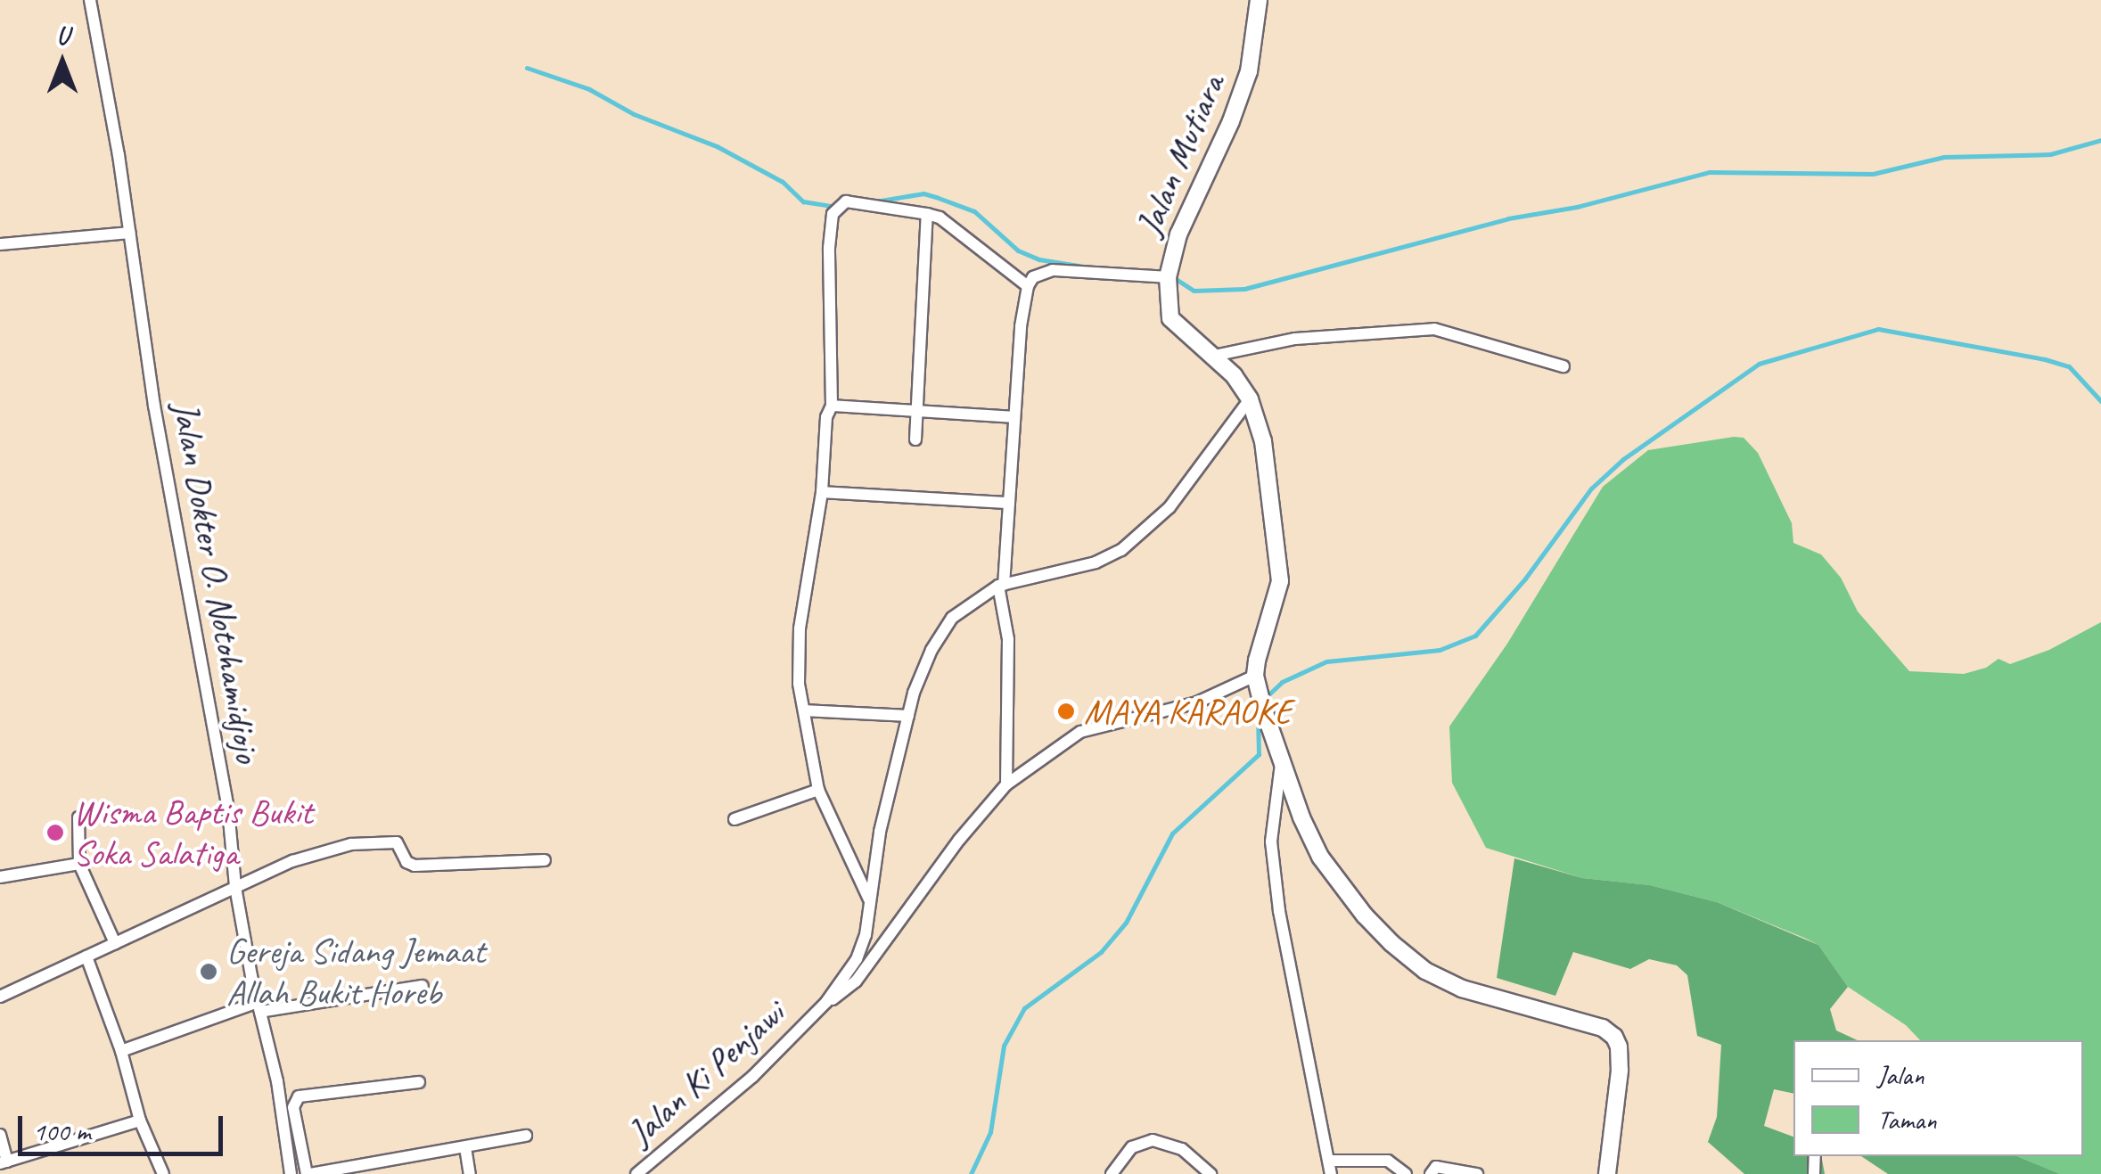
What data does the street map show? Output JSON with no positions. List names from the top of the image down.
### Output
{
  "streets": {
    "street": ["Jalan Mutiara", "Jalan Dokter O. Notohamidjojo", "Jalan Ki Penjawi"]
  },
  "places": ["MAYA KARAOKE", "Wisma Baptis Bukit Soka Salatiga", "Gereja Sidang Jemaat Allah Bukit Horeb"],
  "legend": ["Jalan", "Taman"],
  "scale_bar": "100 m",
  "north": "top"
}
